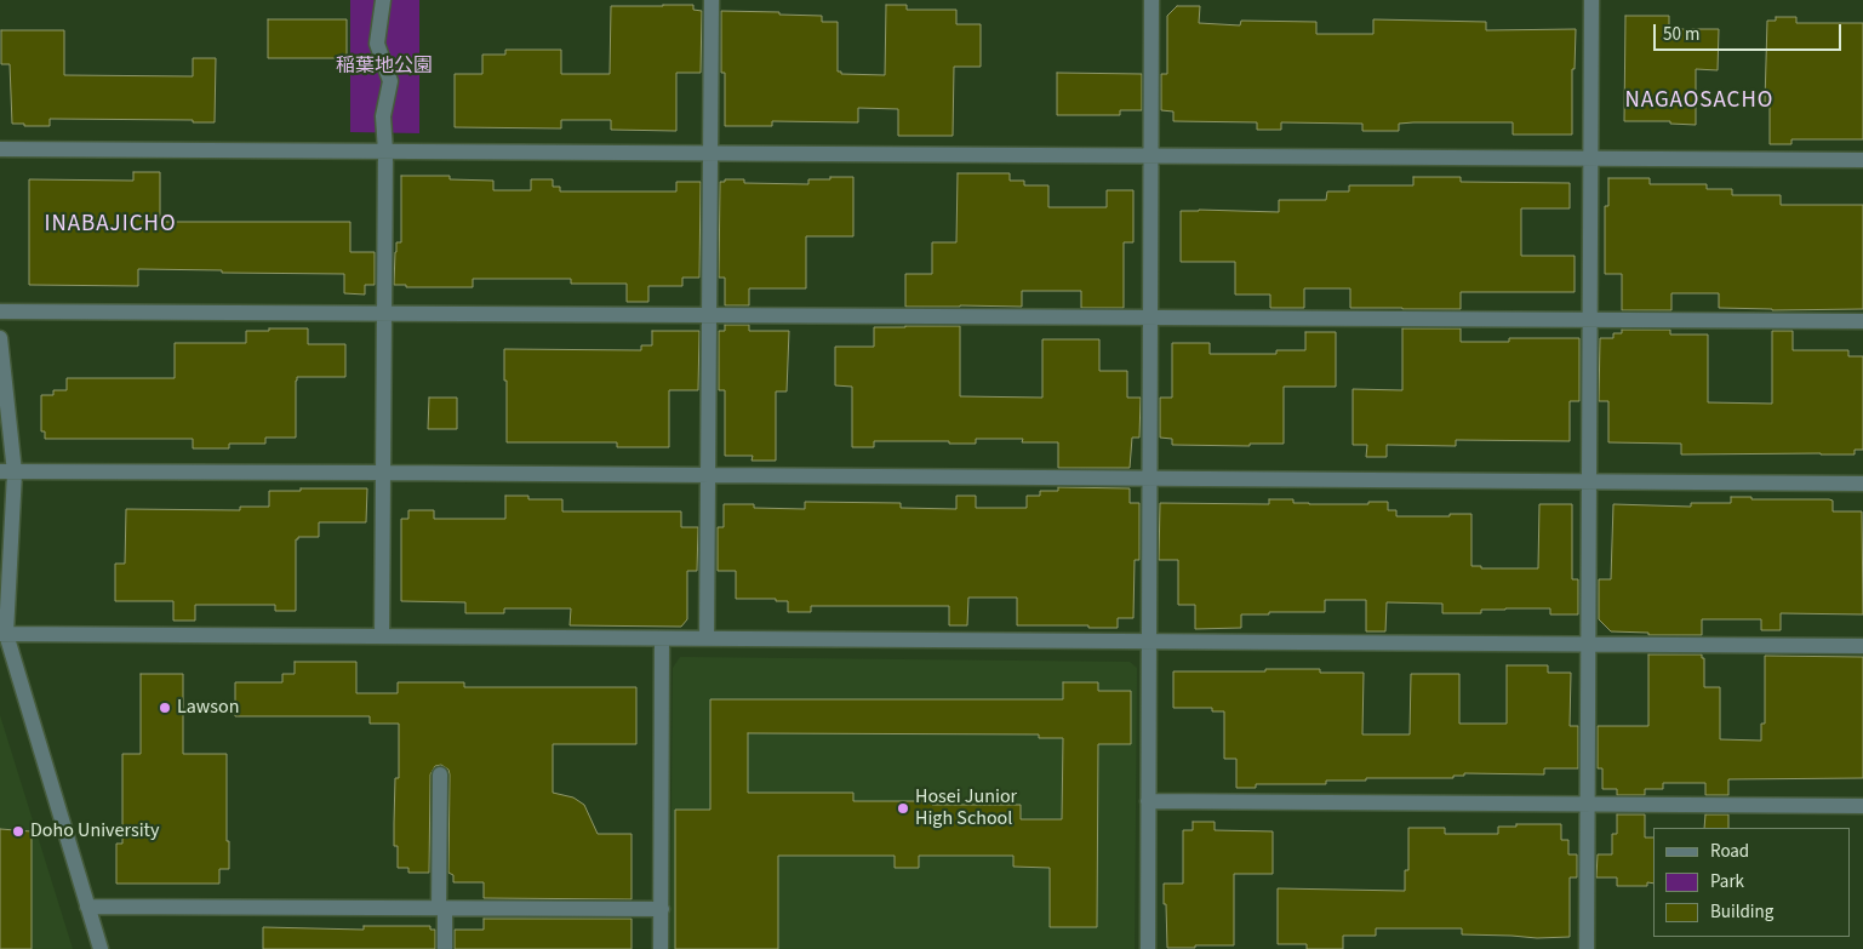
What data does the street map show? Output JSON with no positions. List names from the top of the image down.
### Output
{
  "districts": ["NAGAOSACHO", "INABAJICHO"],
  "parks": ["稲葉地公園"],
  "places": ["Lawson", "Hosei Junior High School", "Doho University"],
  "legend": ["Road", "Park", "Building"],
  "scale_bar": "50 m"
}
